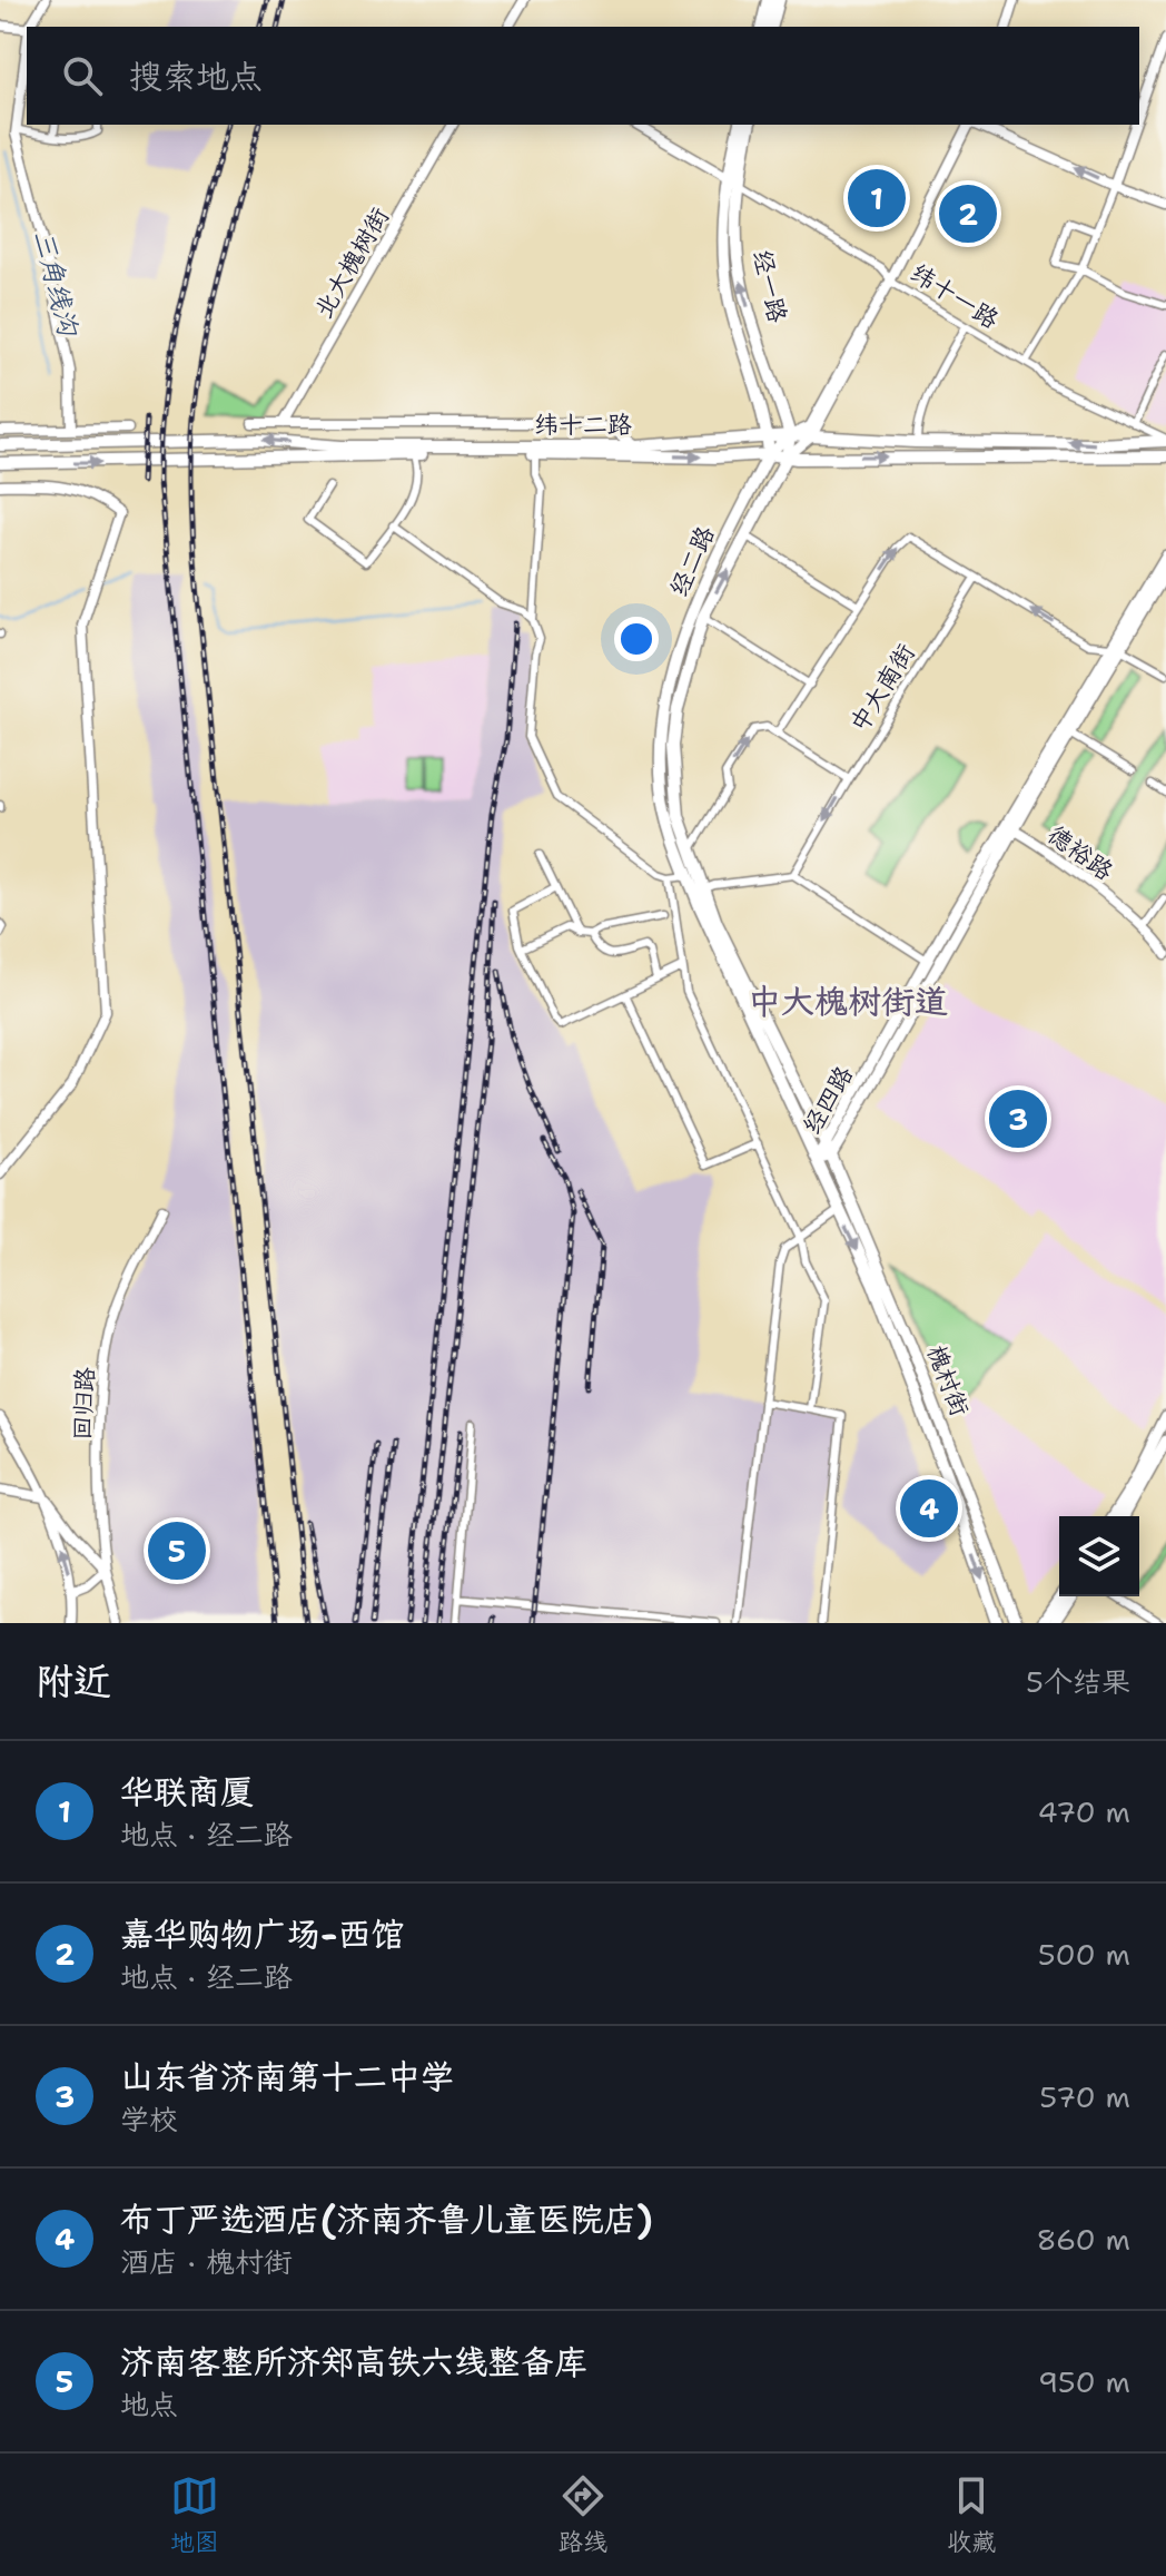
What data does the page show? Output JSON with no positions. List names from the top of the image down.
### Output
{
  "streets": {
    "main road": [
      "经一路",
      "纬十二路",
      "经二路",
      "经四路",
      "槐村街"
    ],
    "street": [
      "北大槐树街",
      "纬十一路",
      "中大南街",
      "德裕路",
      "回归路"
    ]
  },
  "crossings": [
    ["经一路", "纬十一路"],
    ["经一路", "纬十二路"],
    ["经一路", "经二路"],
    ["纬十一路", "纬十二路"],
    ["纬十一路", "经二路"],
    ["纬十二路", "经二路"],
    ["经二路", "经四路"],
    ["经二路", "槐村街"],
    ["德裕路", "经四路"],
    ["经四路", "槐村街"]
  ],
  "districts": ["中大槐树街道"],
  "water": ["三角线沟"],
  "page": {
    "search": "搜索地点",
    "pins": [
      "1",
      "2",
      "3",
      "4",
      "5"
    ],
    "heading": ["附近", "5个结果"],
    "list": [
      {
        "mark": "1",
        "name": "华联商厦",
        "note": "地点 · 经二路",
        "value": "470 m"
      },
      {
        "mark": "2",
        "name": "嘉华购物广场-西馆",
        "note": "地点 · 经二路",
        "value": "500 m"
      },
      {
        "mark": "3",
        "name": "山东省济南第十二中学",
        "note": "学校",
        "value": "570 m"
      },
      {
        "mark": "4",
        "name": "布丁严选酒店(济南齐鲁儿童医院店)",
        "note": "酒店 · 槐村街",
        "value": "860 m"
      },
      {
        "mark": "5",
        "name": "济南客整所济郑高铁六线整备库",
        "note": "地点",
        "value": "950 m"
      }
    ],
    "nav": ["地图", "路线", "收藏"]
  }
}
